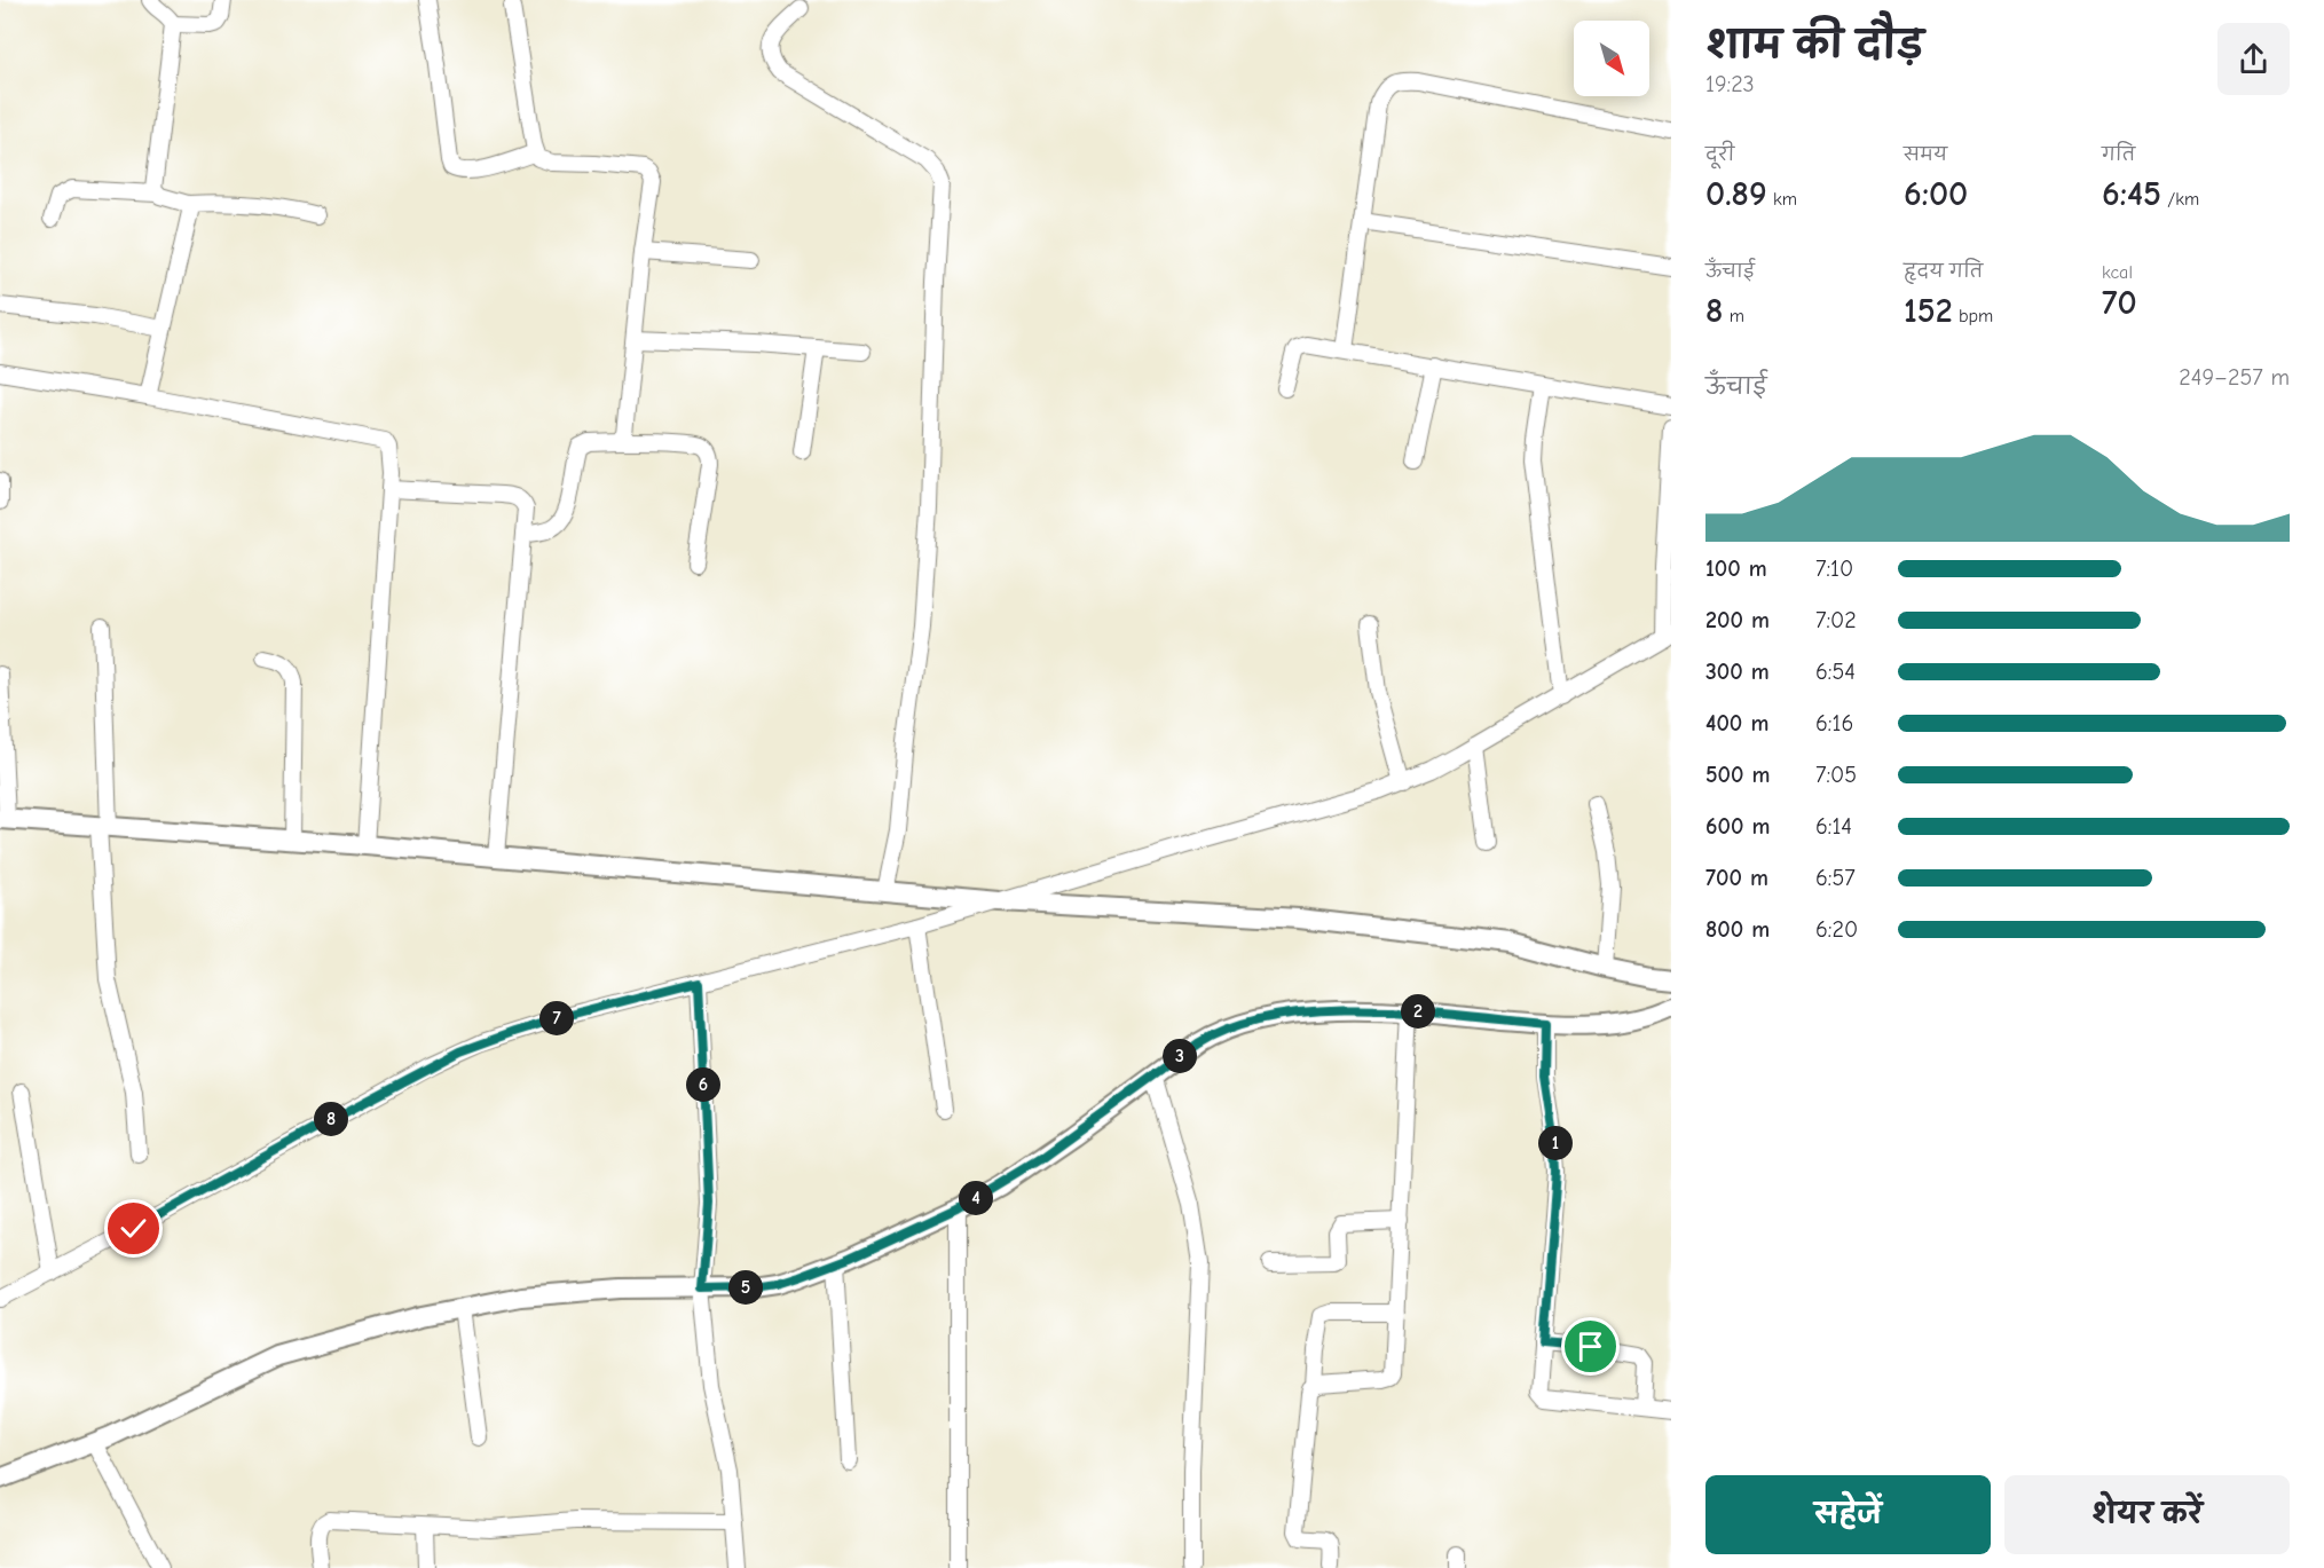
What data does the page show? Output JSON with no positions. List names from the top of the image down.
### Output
{
  "north": "bottom right",
  "page": {
    "heading": ["शाम की दौड़", "19:23"],
    "stats": [
      ["दूरी", "0.89 km"],
      ["समय", "6:00"],
      ["गति", "6:45 /km"],
      ["ऊँचाई", "8 m"],
      ["हृदय गति", "152 bpm"],
      ["kcal", "70"]
    ],
    "chart": ["ऊँचाई", "249–257 m"],
    "list": [
      {
        "name": "100 m",
        "note": "7:10"
      },
      {
        "name": "200 m",
        "note": "7:02"
      },
      {
        "name": "300 m",
        "note": "6:54"
      },
      {
        "name": "400 m",
        "note": "6:16"
      },
      {
        "name": "500 m",
        "note": "7:05"
      },
      {
        "name": "600 m",
        "note": "6:14"
      },
      {
        "name": "700 m",
        "note": "6:57"
      },
      {
        "name": "800 m",
        "note": "6:20"
      }
    ],
    "pins": [
      "2",
      "7",
      "3",
      "6",
      "8",
      "1",
      "4",
      "5"
    ],
    "buttons": ["सहेजें", "शेयर करें"]
  }
}
